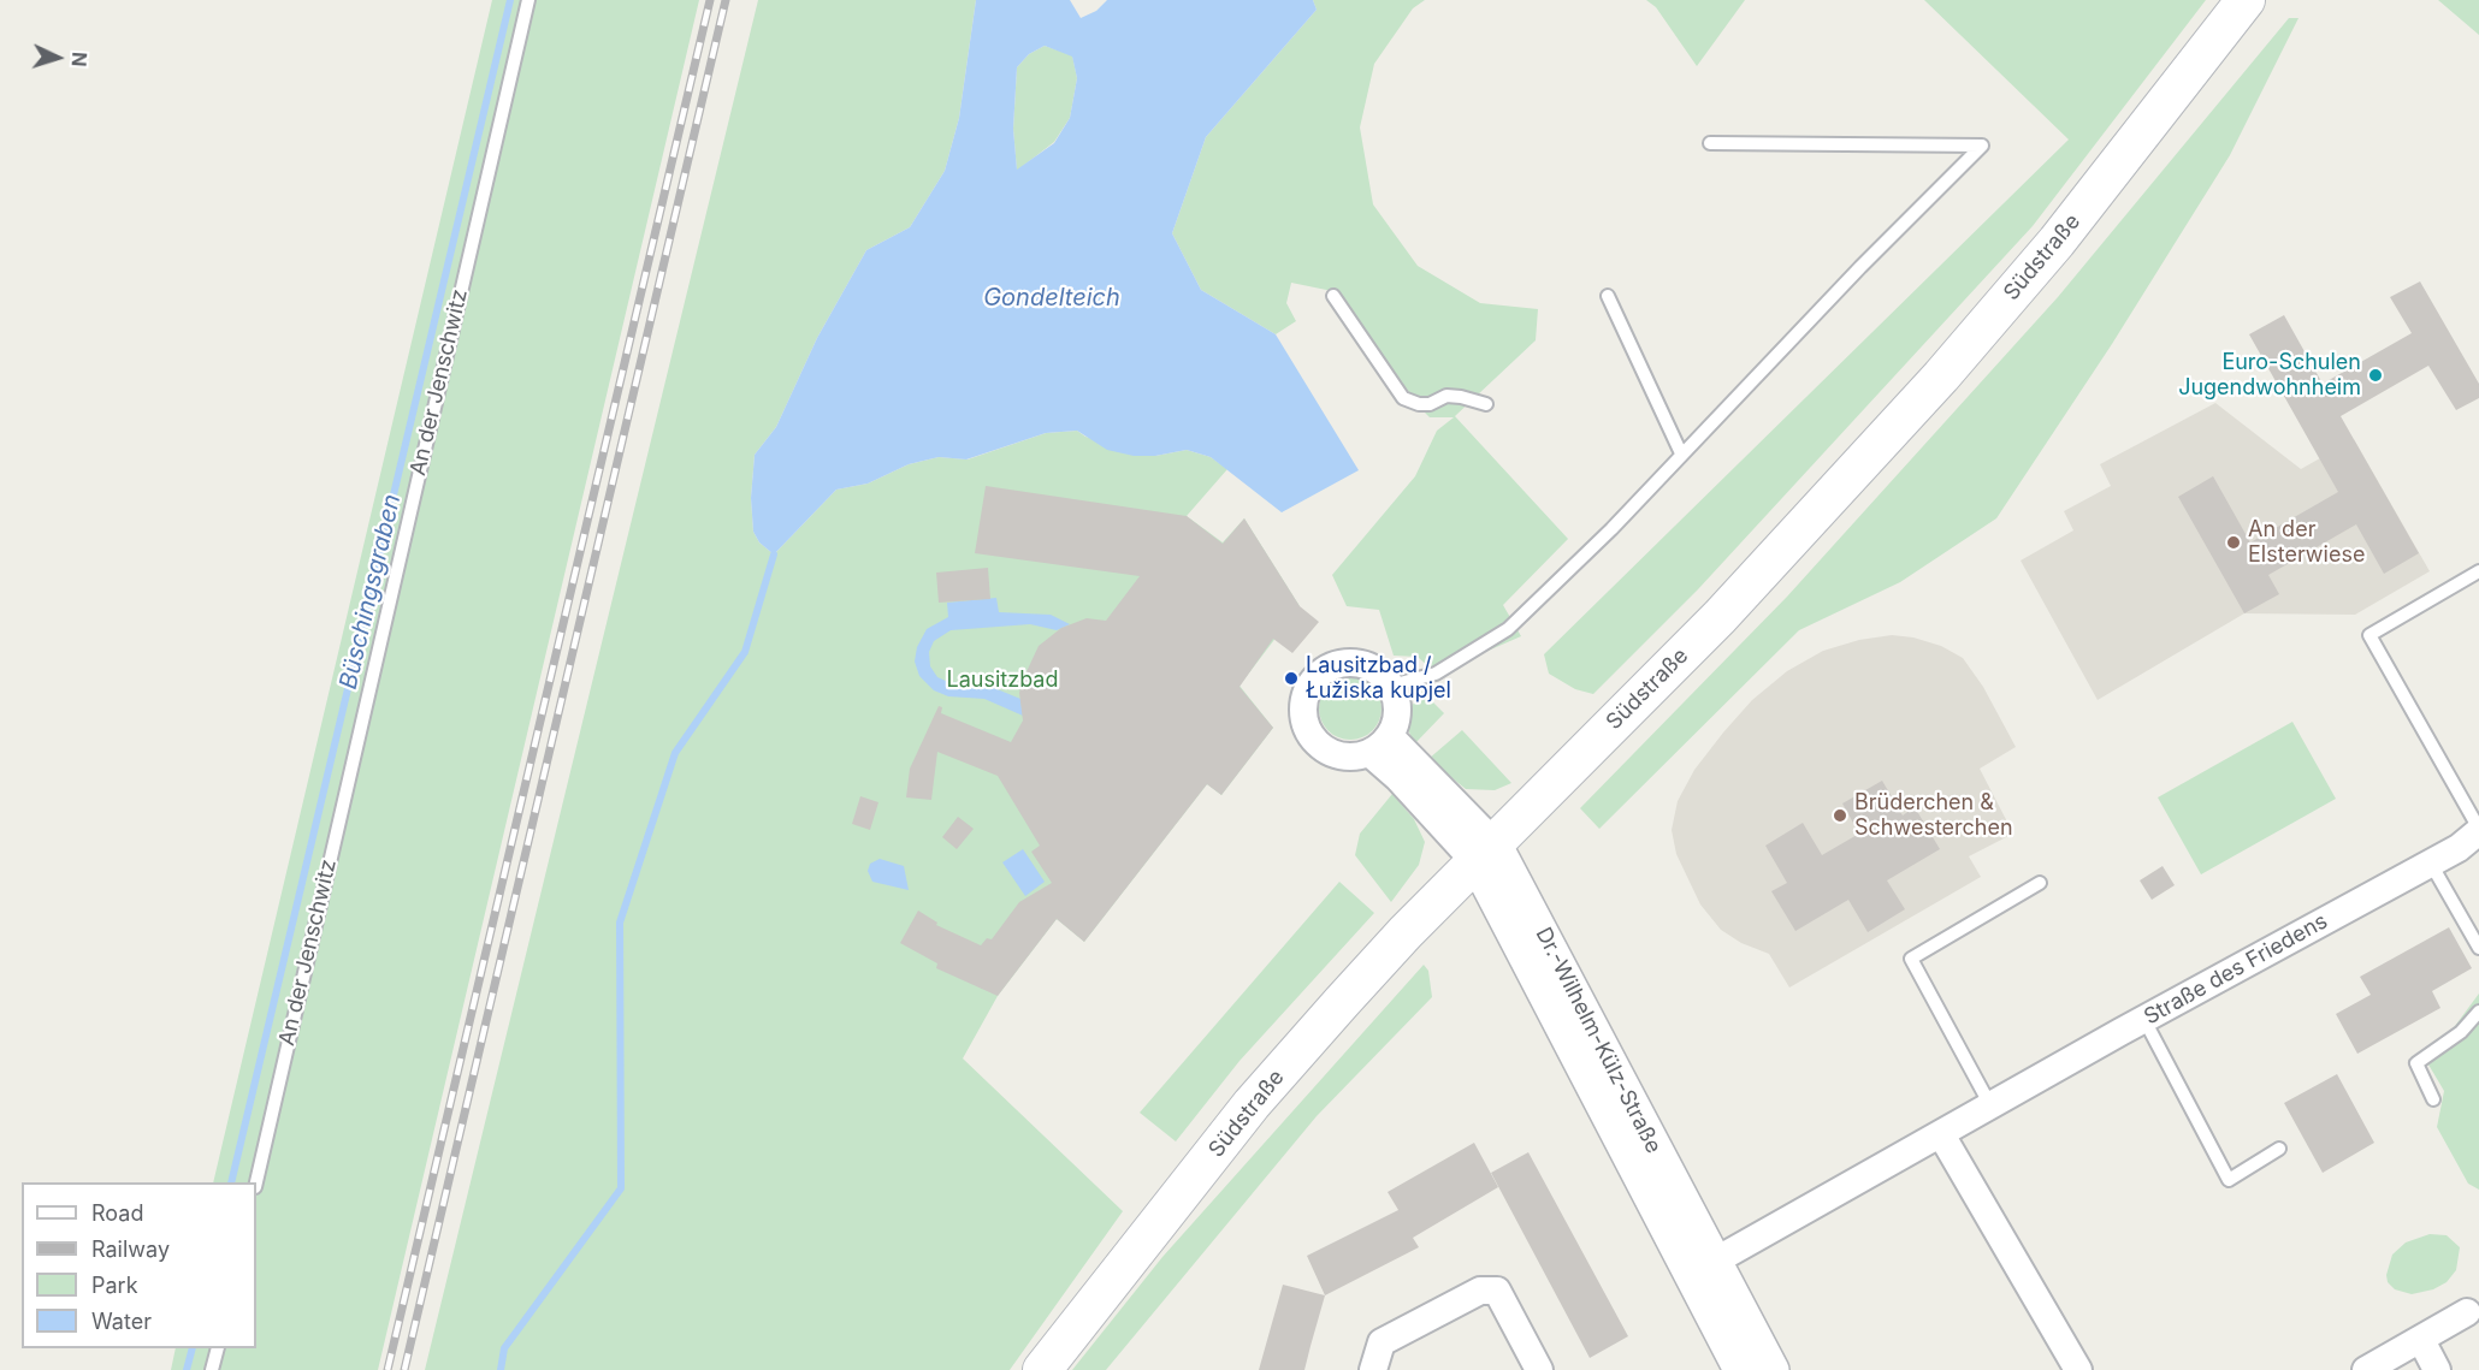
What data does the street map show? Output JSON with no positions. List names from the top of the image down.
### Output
{
  "streets": {
    "main road": ["Südstraße"],
    "street": ["Straße des Friedens", "Dr.-Wilhelm-Külz-Straße"],
    "lane": ["An der Jenschwitz"]
  },
  "crossings": [
    ["Südstraße", "Dr.-Wilhelm-Külz-Straße"],
    ["Straße des Friedens", "Dr.-Wilhelm-Külz-Straße"]
  ],
  "water": ["Gondelteich", "Büschingsgraben"],
  "parks": ["Lausitzbad"],
  "places": [
    "Euro-Schulen Jugendwohnheim",
    "An der Elsterwiese",
    "Lausitzbad / Łužiska kupjel",
    "Brüderchen & Schwesterchen"
  ],
  "legend": [
    "Road",
    "Railway",
    "Park",
    "Water"
  ],
  "north": "right"
}
